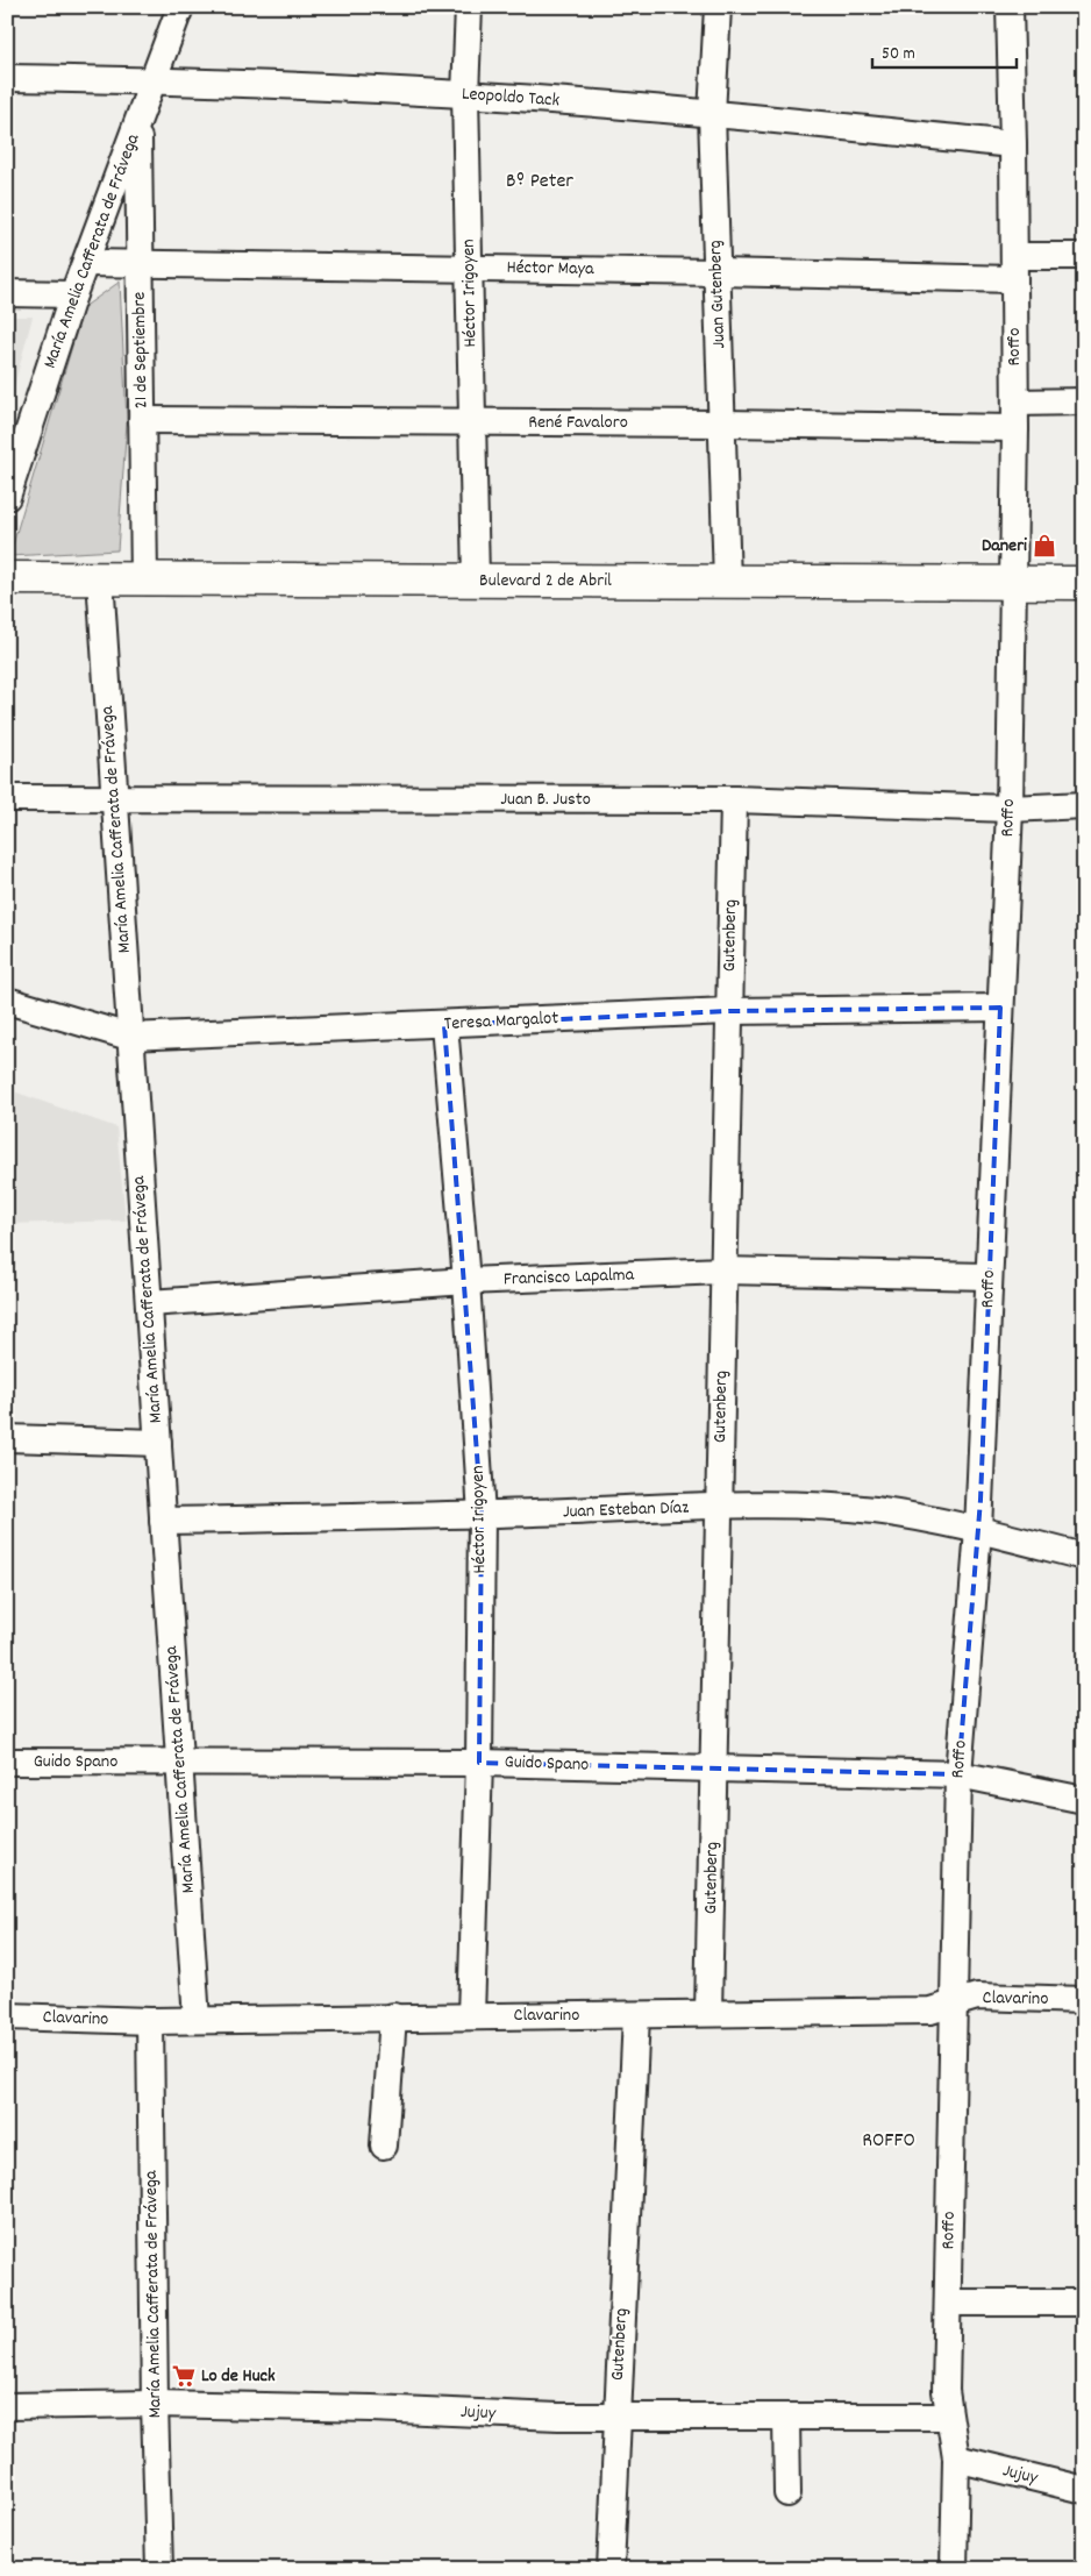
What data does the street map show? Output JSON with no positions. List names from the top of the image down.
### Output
{
  "streets": {
    "main road": ["Bulevard 2 de Abril"],
    "street": [
      "Leopoldo Tack",
      "María Amelia Cafferata de Frávega",
      "Héctor Maya",
      "Héctor Irigoyen",
      "Juan Gutenberg",
      "Roffo",
      "21 de Septiembre",
      "René Favaloro",
      "Juan B. Justo",
      "Gutenberg",
      "Teresa Margalot",
      "Francisco Lapalma",
      "Juan Esteban Díaz",
      "Guido Spano",
      "Clavarino",
      "Jujuy"
    ]
  },
  "crossings": [
    ["Leopoldo Tack", "María Amelia Cafferata de Frávega"],
    ["Leopoldo Tack", "Héctor Irigoyen"],
    ["Leopoldo Tack", "Juan Gutenberg"],
    ["Leopoldo Tack", "Roffo"],
    ["María Amelia Cafferata de Frávega", "Héctor Maya"],
    ["María Amelia Cafferata de Frávega", "21 de Septiembre"],
    ["María Amelia Cafferata de Frávega", "Bulevard 2 de Abril"],
    ["María Amelia Cafferata de Frávega", "Juan B. Justo"],
    ["María Amelia Cafferata de Frávega", "Teresa Margalot"],
    ["María Amelia Cafferata de Frávega", "Francisco Lapalma"],
    ["María Amelia Cafferata de Frávega", "Juan Esteban Díaz"],
    ["María Amelia Cafferata de Frávega", "Guido Spano"],
    ["María Amelia Cafferata de Frávega", "Clavarino"],
    ["María Amelia Cafferata de Frávega", "Jujuy"],
    ["Héctor Maya", "Héctor Irigoyen"],
    ["Héctor Maya", "Juan Gutenberg"],
    ["Héctor Maya", "Roffo"],
    ["Héctor Maya", "21 de Septiembre"],
    ["Héctor Irigoyen", "René Favaloro"],
    ["Héctor Irigoyen", "Bulevard 2 de Abril"],
    ["Héctor Irigoyen", "Teresa Margalot"],
    ["Héctor Irigoyen", "Francisco Lapalma"],
    ["Héctor Irigoyen", "Juan Esteban Díaz"],
    ["Héctor Irigoyen", "Guido Spano"],
    ["Héctor Irigoyen", "Clavarino"],
    ["Juan Gutenberg", "René Favaloro"],
    ["Juan Gutenberg", "Bulevard 2 de Abril"],
    ["Roffo", "René Favaloro"],
    ["Roffo", "Bulevard 2 de Abril"],
    ["Roffo", "Juan B. Justo"],
    ["Roffo", "Teresa Margalot"],
    ["Roffo", "Francisco Lapalma"],
    ["Roffo", "Juan Esteban Díaz"],
    ["Roffo", "Guido Spano"],
    ["Roffo", "Clavarino"],
    ["Roffo", "Jujuy"],
    ["21 de Septiembre", "René Favaloro"],
    ["21 de Septiembre", "Bulevard 2 de Abril"],
    ["Juan B. Justo", "Gutenberg"],
    ["Gutenberg", "Teresa Margalot"],
    ["Gutenberg", "Francisco Lapalma"],
    ["Gutenberg", "Juan Esteban Díaz"],
    ["Gutenberg", "Guido Spano"],
    ["Gutenberg", "Clavarino"],
    ["Gutenberg", "Jujuy"]
  ],
  "districts": ["Bº Peter", "ROFFO"],
  "places": {
    "shop": ["Daneri"],
    "supermarket": ["Lo de Huck"]
  },
  "scale_bar": "50 m"
}
